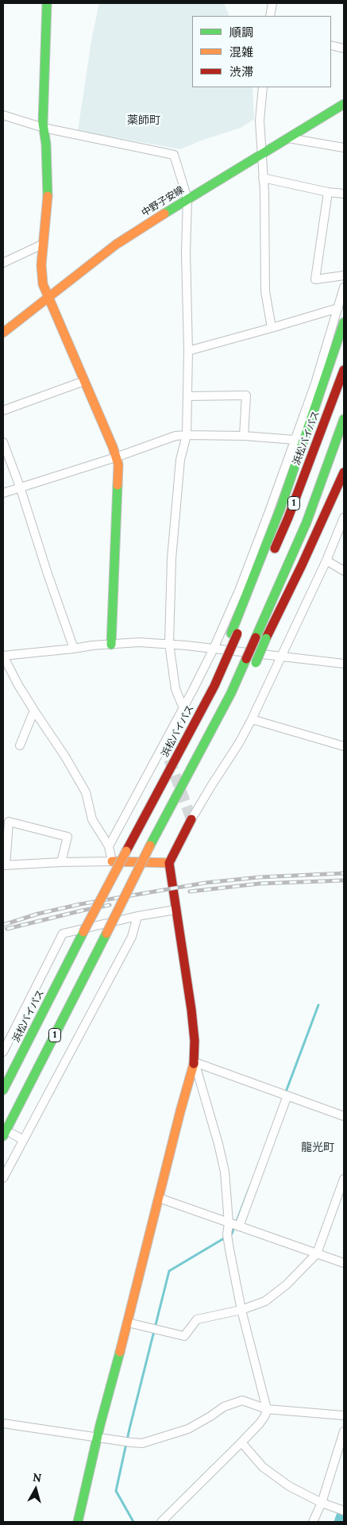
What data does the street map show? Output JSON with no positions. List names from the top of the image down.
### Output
{
  "streets": {
    "main road": ["中野子安線", "浜松バイパス", "1"]
  },
  "districts": ["薬師町", "龍光町"],
  "legend": ["順調", "混雑", "渋滞"],
  "north": "top"
}
